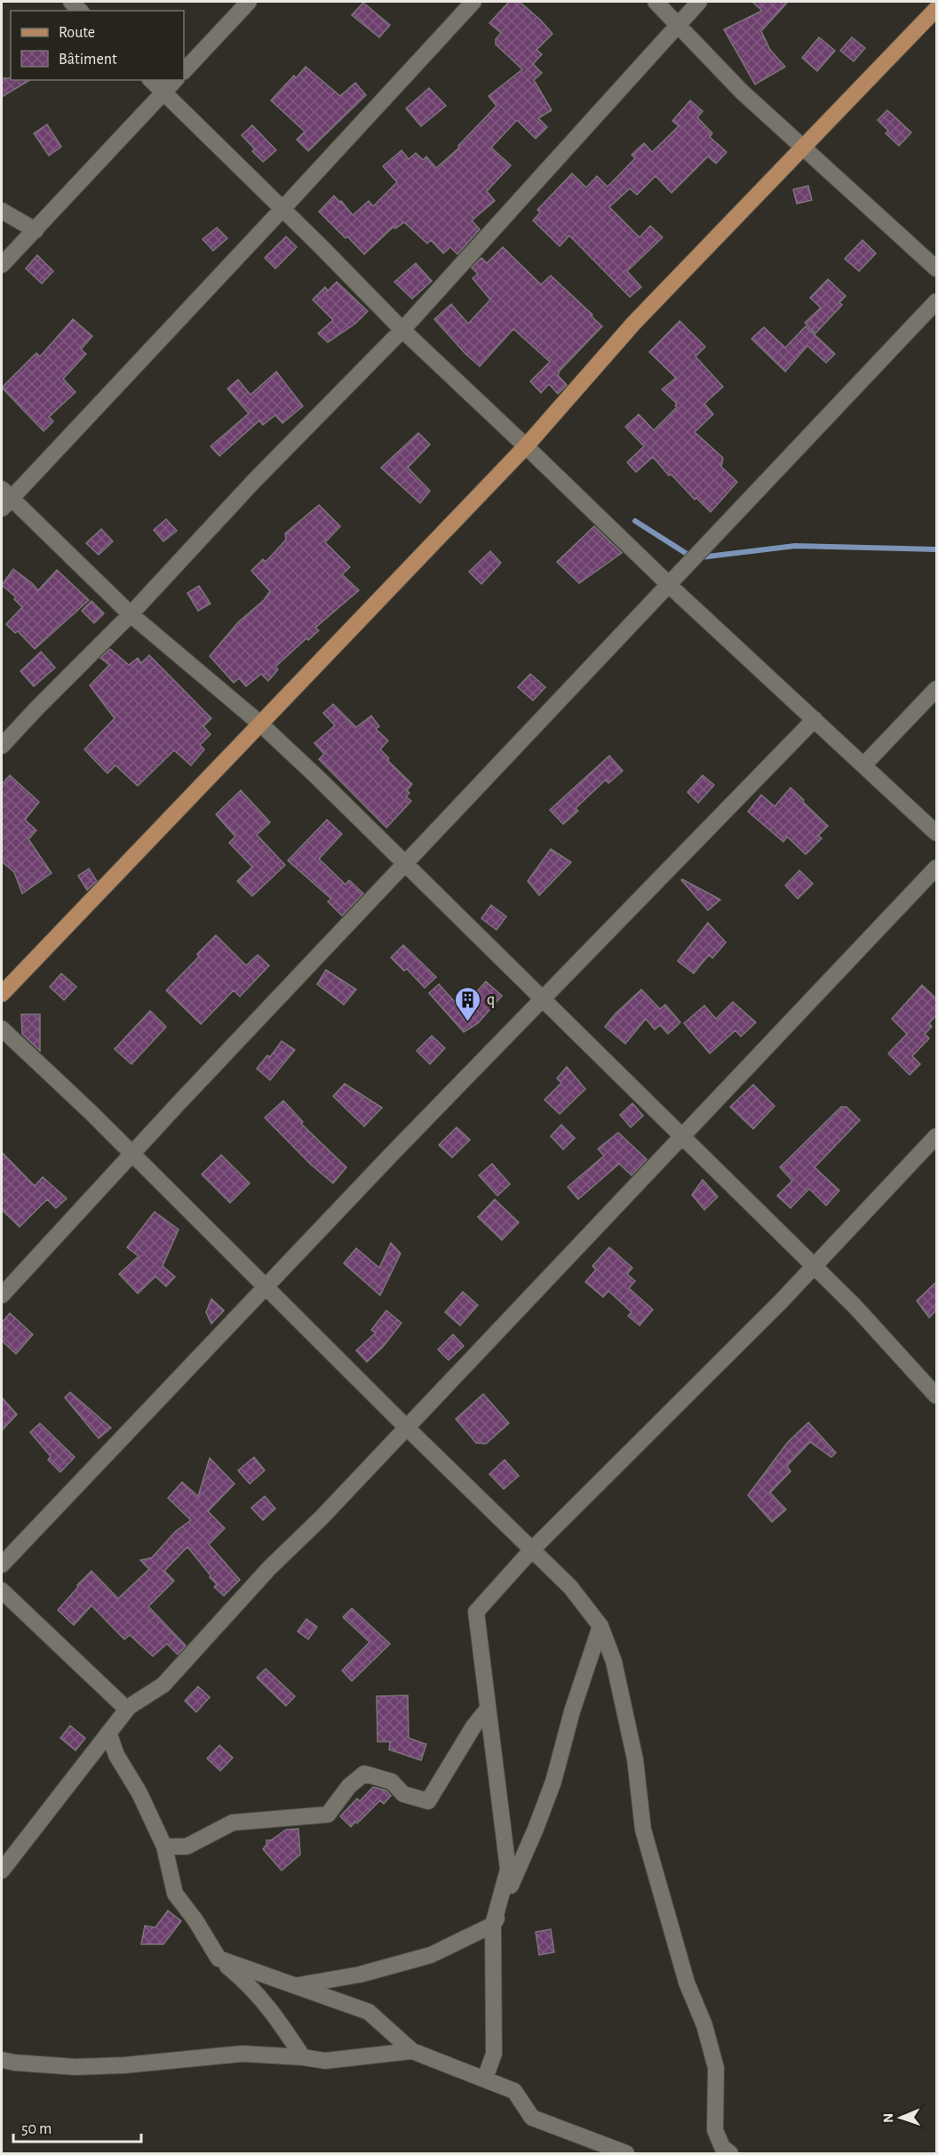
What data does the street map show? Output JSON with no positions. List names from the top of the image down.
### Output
{
  "places": {
    "building": ["q"]
  },
  "legend": ["Route", "Bâtiment"],
  "scale_bar": "50 m",
  "north": "left"
}
